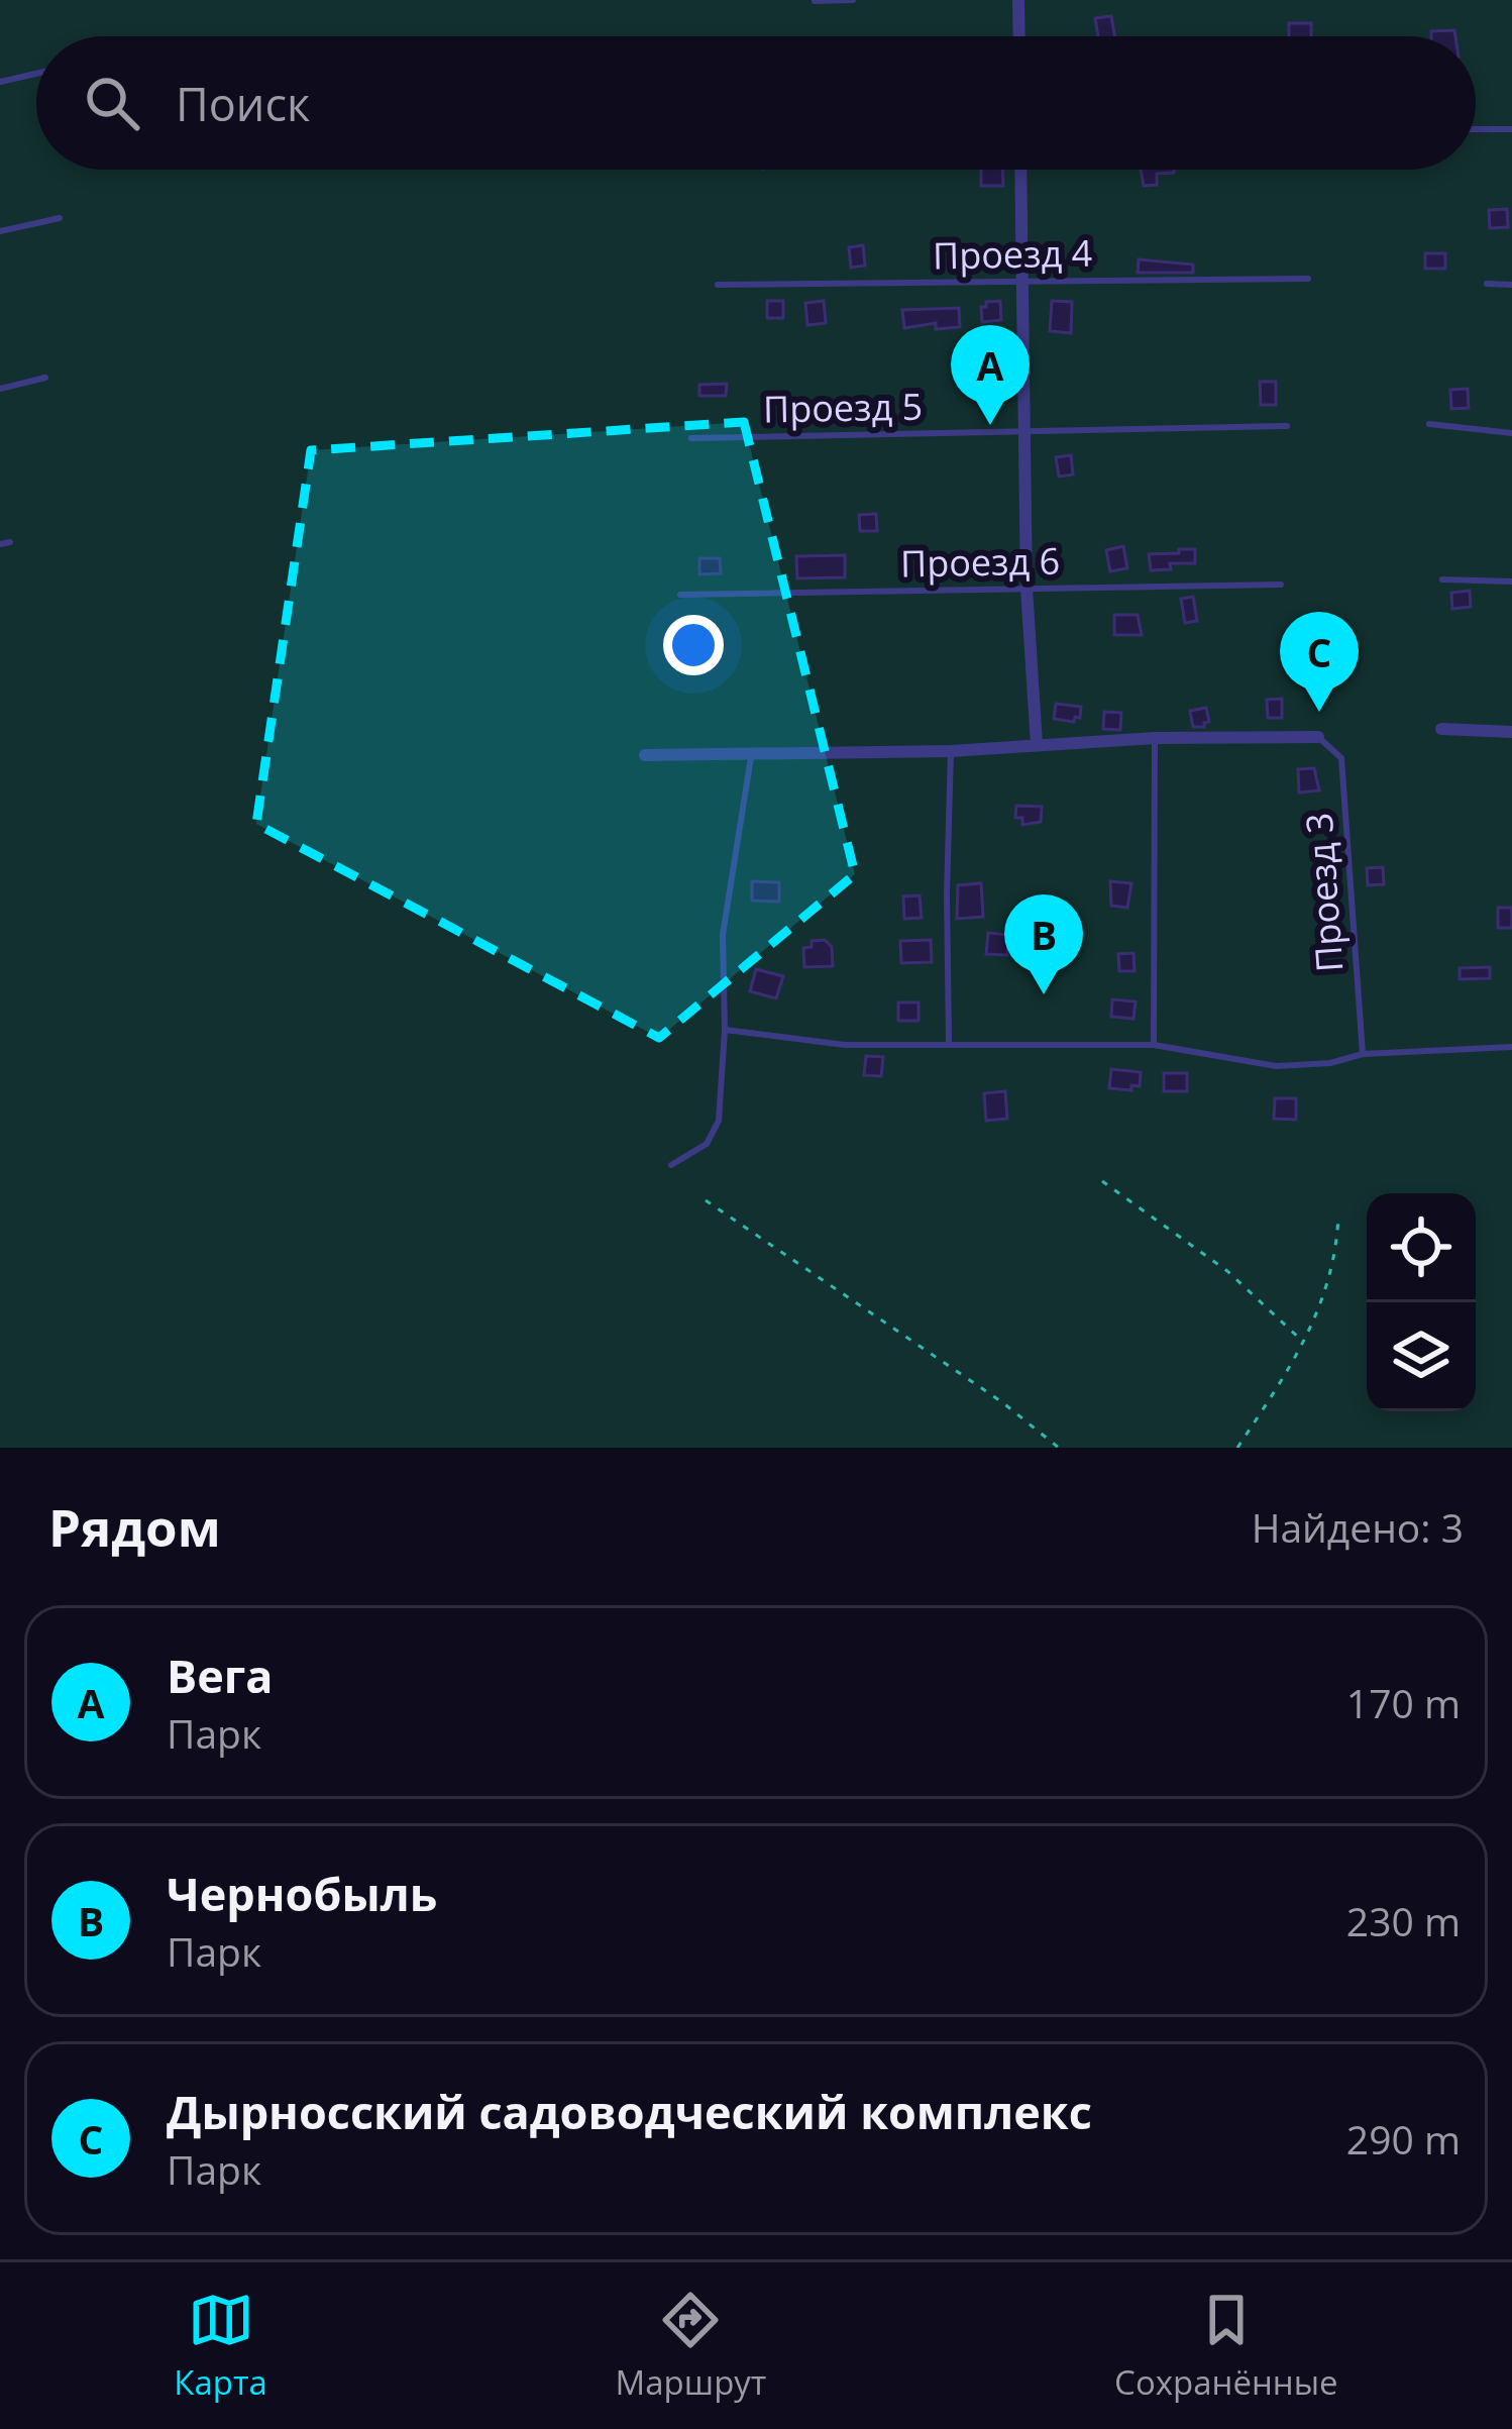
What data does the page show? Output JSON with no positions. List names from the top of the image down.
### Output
{
  "streets": {
    "lane": [
      "Проезд 4",
      "Проезд 5",
      "Проезд 6",
      "Проезд 3"
    ]
  },
  "page": {
    "search": "Поиск",
    "pins": ["A", "C", "B"],
    "heading": ["Рядом", "Найдено: 3"],
    "list": [
      {
        "mark": "A",
        "name": "Вега",
        "note": "Парк",
        "value": "170 m"
      },
      {
        "mark": "B",
        "name": "Чернобыль",
        "note": "Парк",
        "value": "230 m"
      },
      {
        "mark": "C",
        "name": "Дырносский садоводческий комплекс",
        "note": "Парк",
        "value": "290 m"
      }
    ],
    "nav": ["Карта", "Маршрут", "Сохранённые"]
  }
}
